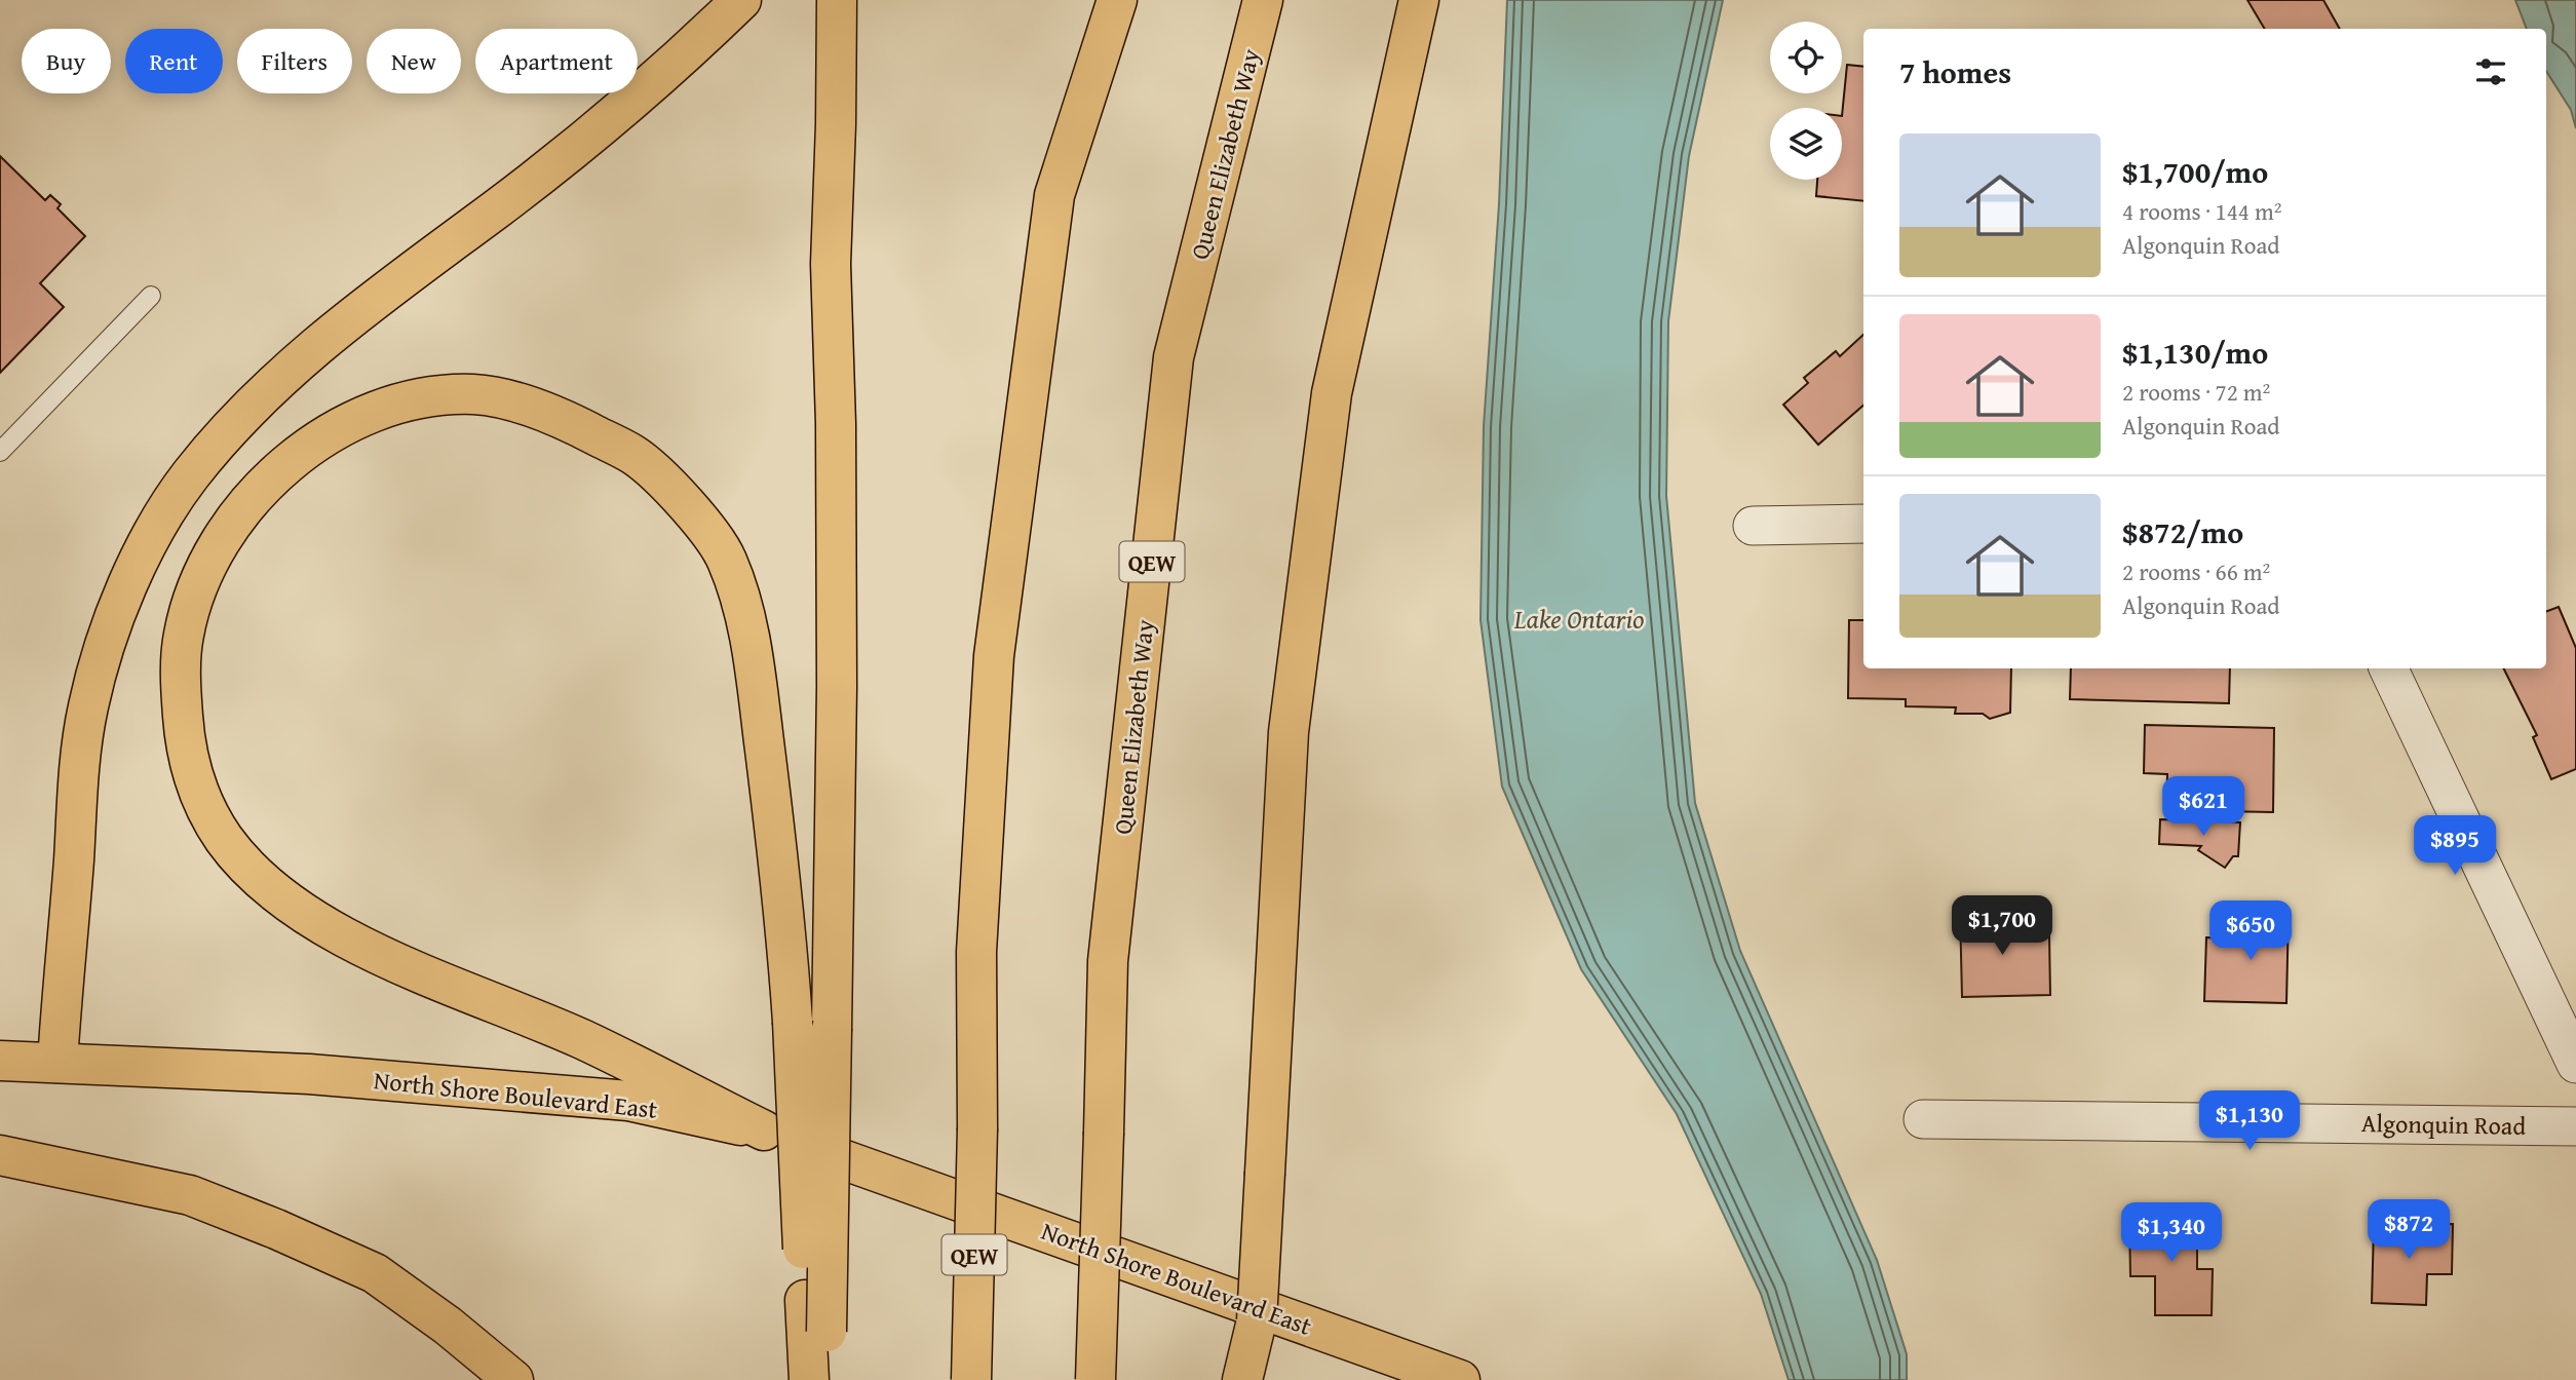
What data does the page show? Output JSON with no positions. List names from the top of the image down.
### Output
{
  "streets": {
    "main road": ["Queen Elizabeth Way", "QEW", "North Shore Boulevard East"],
    "street": ["Algonquin Road"]
  },
  "water": ["Lake Ontario"],
  "page": {
    "chip": [
      "Buy",
      "Rent",
      "Filters",
      "New",
      "Apartment"
    ],
    "heading": "7 homes",
    "list": [
      {
        "name": "$1,700/mo",
        "note": "4 rooms · 144 m² · Algonquin Road"
      },
      {
        "name": "$1,130/mo",
        "note": "2 rooms · 72 m² · Algonquin Road"
      },
      {
        "name": "$872/mo",
        "note": "2 rooms · 66 m² · Algonquin Road"
      }
    ],
    "price": [
      "$621",
      "$895",
      "$1,700",
      "$650",
      "$1,130",
      "$872",
      "$1,340"
    ]
  }
}
